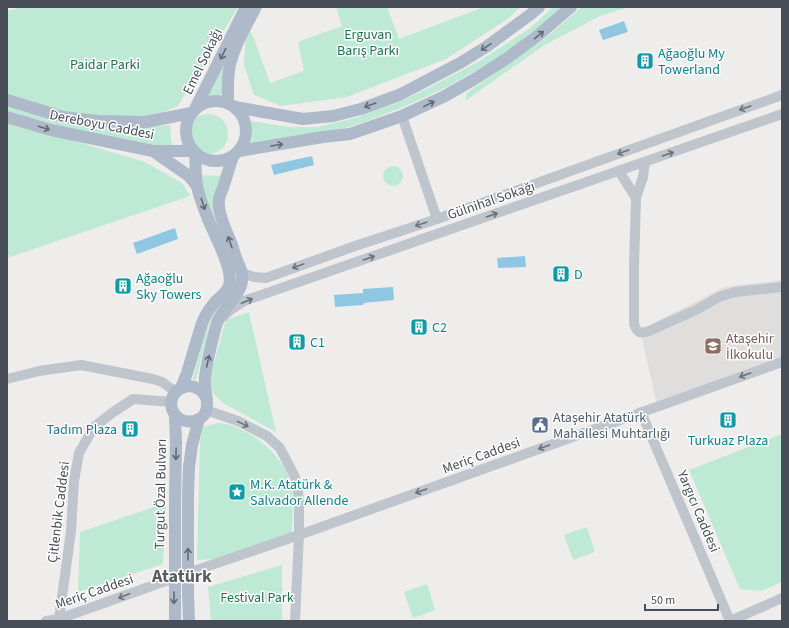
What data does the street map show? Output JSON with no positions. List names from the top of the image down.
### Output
{
  "streets": {
    "main road": ["Emel Sokağı", "Dereboyu Caddesi", "Turgut Özal Bulvarı"],
    "street": [
      "Gülnihal Sokağı",
      "Meriç Caddesi",
      "Yargıcı Caddesi",
      "Çitlenbik Caddesi"
    ]
  },
  "crossings": [
    ["Emel Sokağı", "Dereboyu Caddesi"],
    ["Gülnihal Sokağı", "Turgut Özal Bulvarı"],
    ["Meriç Caddesi", "Turgut Özal Bulvarı"],
    ["Meriç Caddesi", "Yargıcı Caddesi"],
    ["Meriç Caddesi", "Çitlenbik Caddesi"],
    ["Turgut Özal Bulvarı", "Çitlenbik Caddesi"]
  ],
  "one_way": ["Meriç Caddesi"],
  "districts": ["Atatürk"],
  "parks": ["Erguvan Barış Parkı", "Paidar Parki", "Festival Park"],
  "places": {
    "building": [
      "Ağaoğlu My Towerland",
      "D",
      "Ağaoğlu Sky Towers",
      "C2",
      "C1",
      "Turkuaz Plaza",
      "Tadım Plaza"
    ],
    "school or university": ["Ataşehir İlkokulu"],
    "public building": ["Ataşehir Atatürk Mahallesi Muhtarlığı"],
    "place": ["M.K. Atatürk & Salvador Allende"]
  },
  "scale_bar": "50 m"
}
